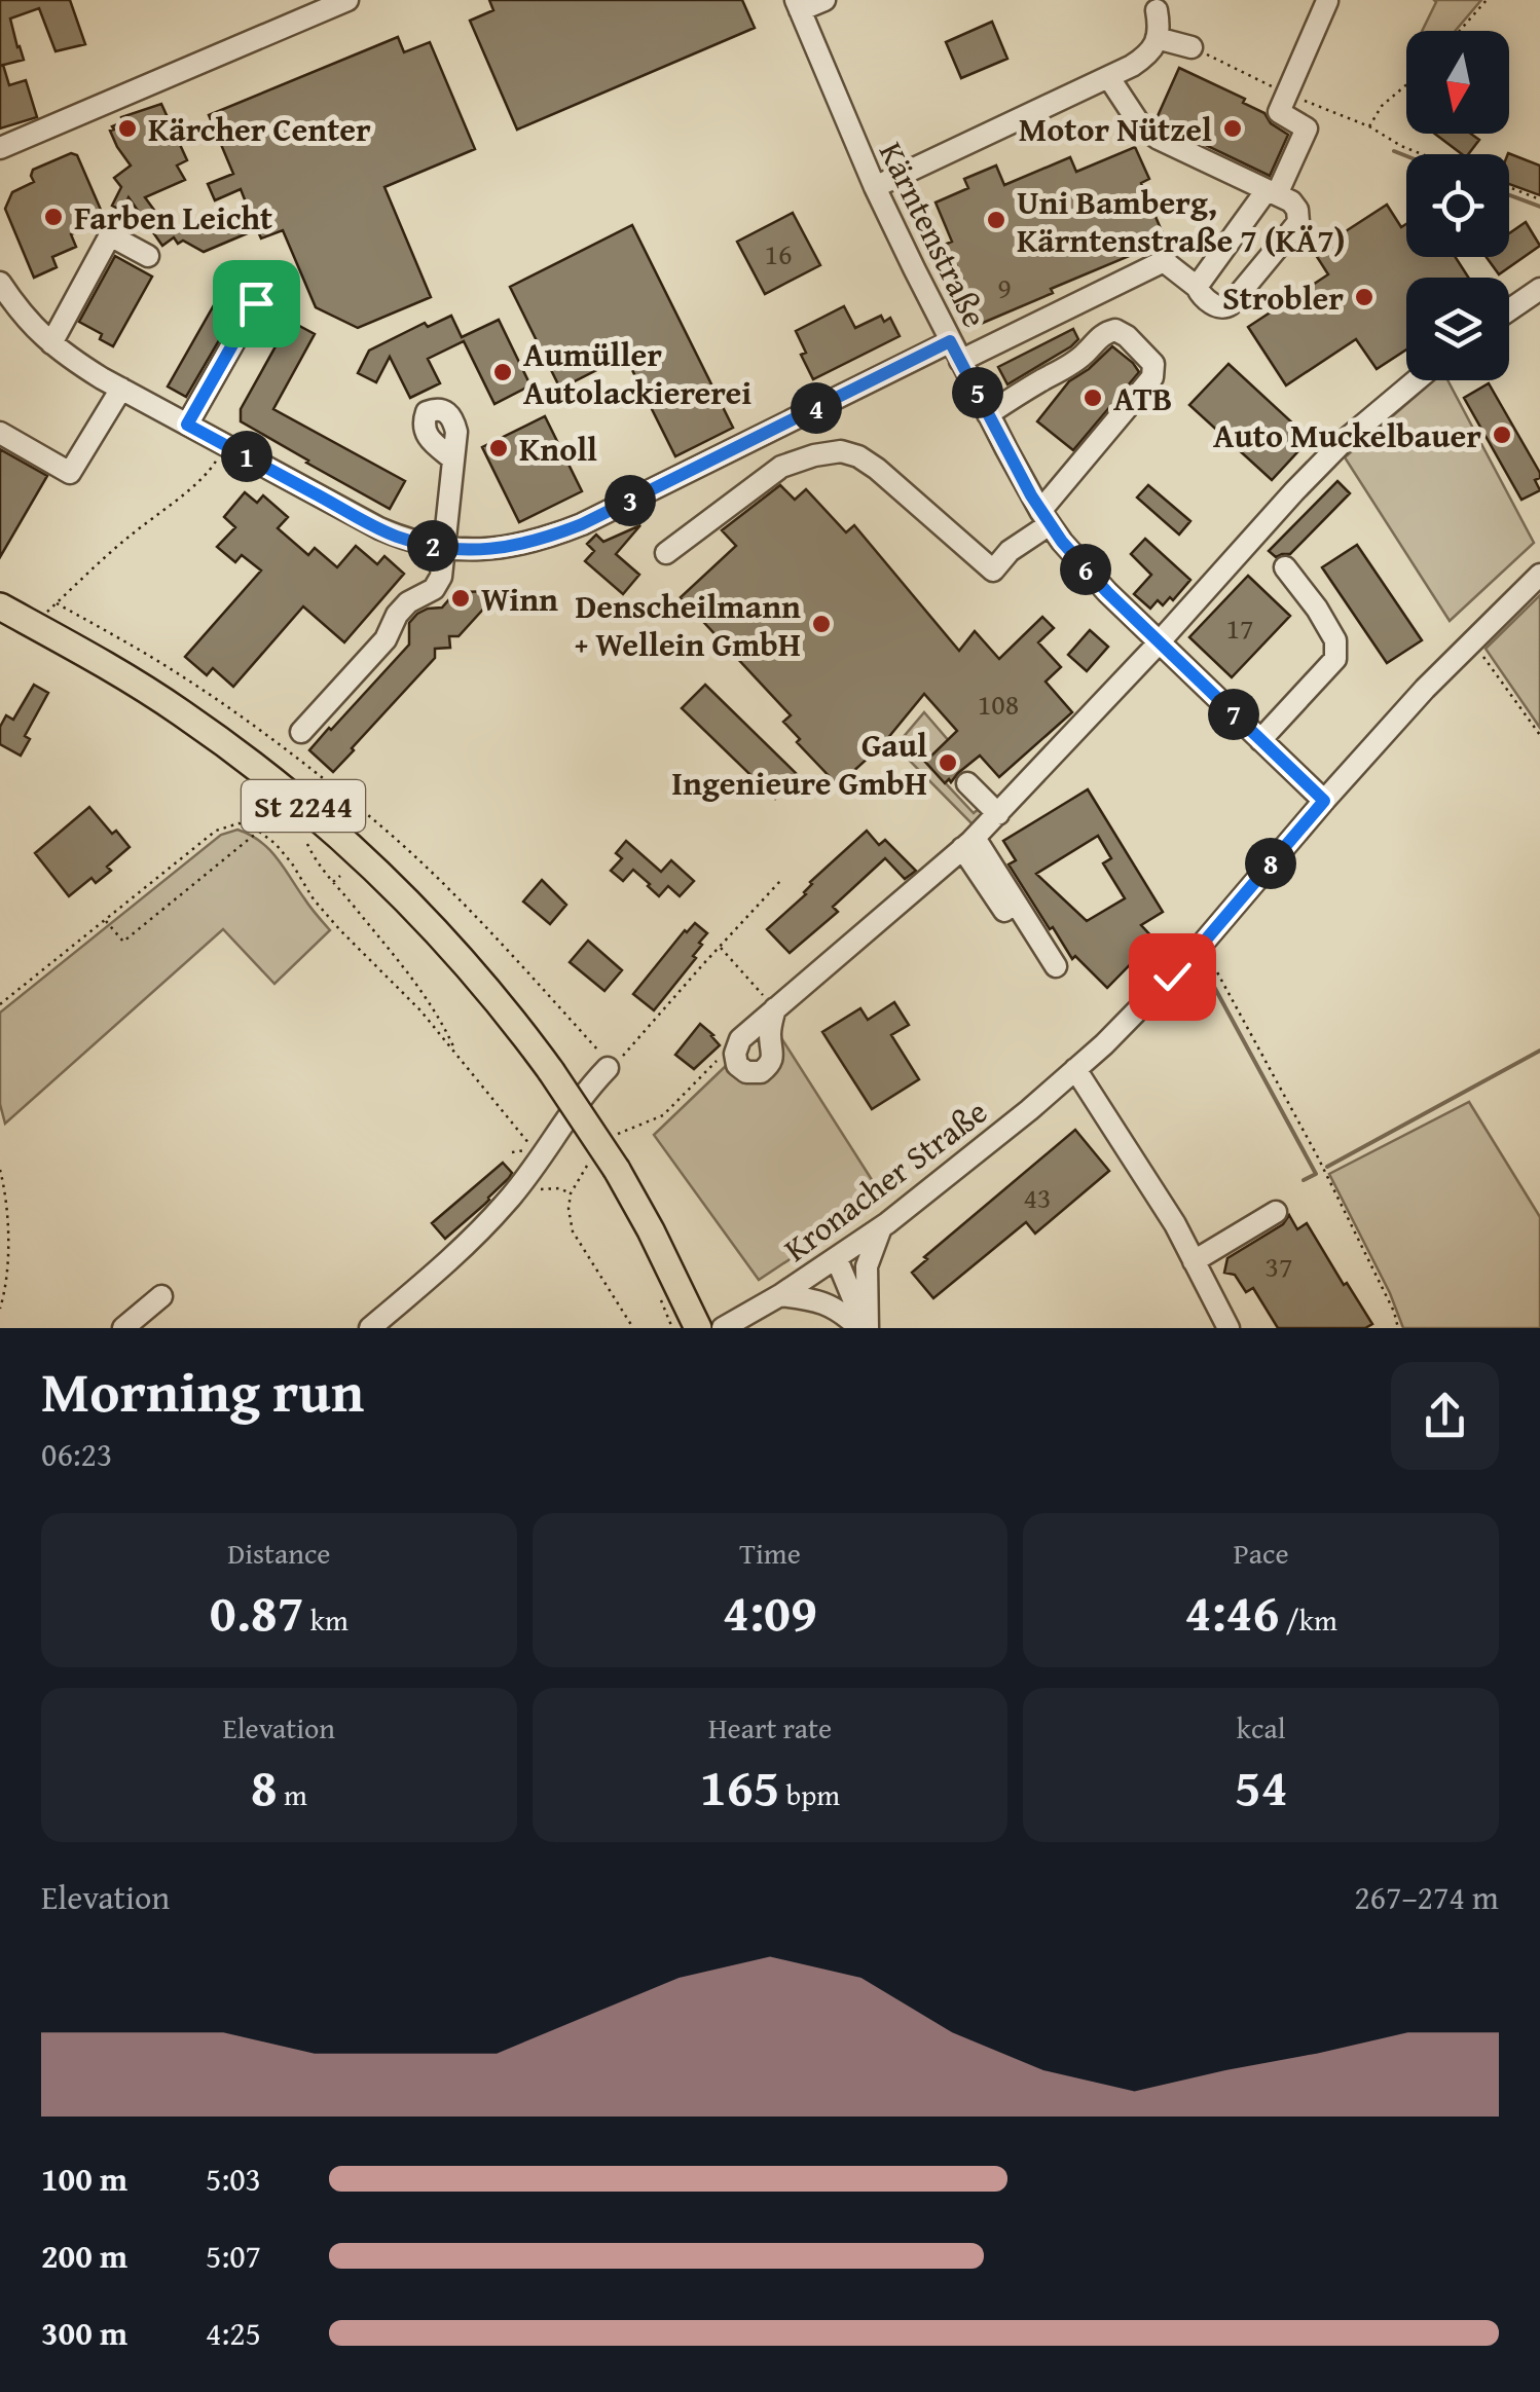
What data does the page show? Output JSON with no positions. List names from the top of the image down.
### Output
{
  "streets": {
    "main road": ["St 2244"],
    "street": ["Kärntenstraße", "Kronacher Straße"]
  },
  "crossings": [
    ["Kärntenstraße", "Kronacher Straße"]
  ],
  "places": [
    "Kärcher Center",
    "Motor Nützel",
    "Farben Leicht",
    "Uni Bamberg, Kärntenstraße 7 (KÄ7)",
    "Strobler",
    "Aumüller Autolackiererei",
    "ATB",
    "Auto Muckelbauer",
    "Knoll",
    "Winn",
    "Denscheilmann + Wellein GmbH",
    "Gaul Ingenieure GmbH"
  ],
  "house_numbers": [
    "16",
    "9",
    "17",
    "108",
    "43",
    "37"
  ],
  "north": "bottom",
  "page": {
    "pins": [
      "5",
      "4",
      "1",
      "3",
      "2",
      "6",
      "7",
      "8"
    ],
    "heading": ["Morning run", "06:23"],
    "stats": [
      ["Distance", "0.87 km"],
      ["Time", "4:09"],
      ["Pace", "4:46 /km"],
      ["Elevation", "8 m"],
      ["Heart rate", "165 bpm"],
      ["kcal", "54"]
    ],
    "chart": ["Elevation", "267–274 m"],
    "list": [
      {
        "name": "100 m",
        "note": "5:03"
      },
      {
        "name": "200 m",
        "note": "5:07"
      },
      {
        "name": "300 m",
        "note": "4:25"
      }
    ]
  }
}
